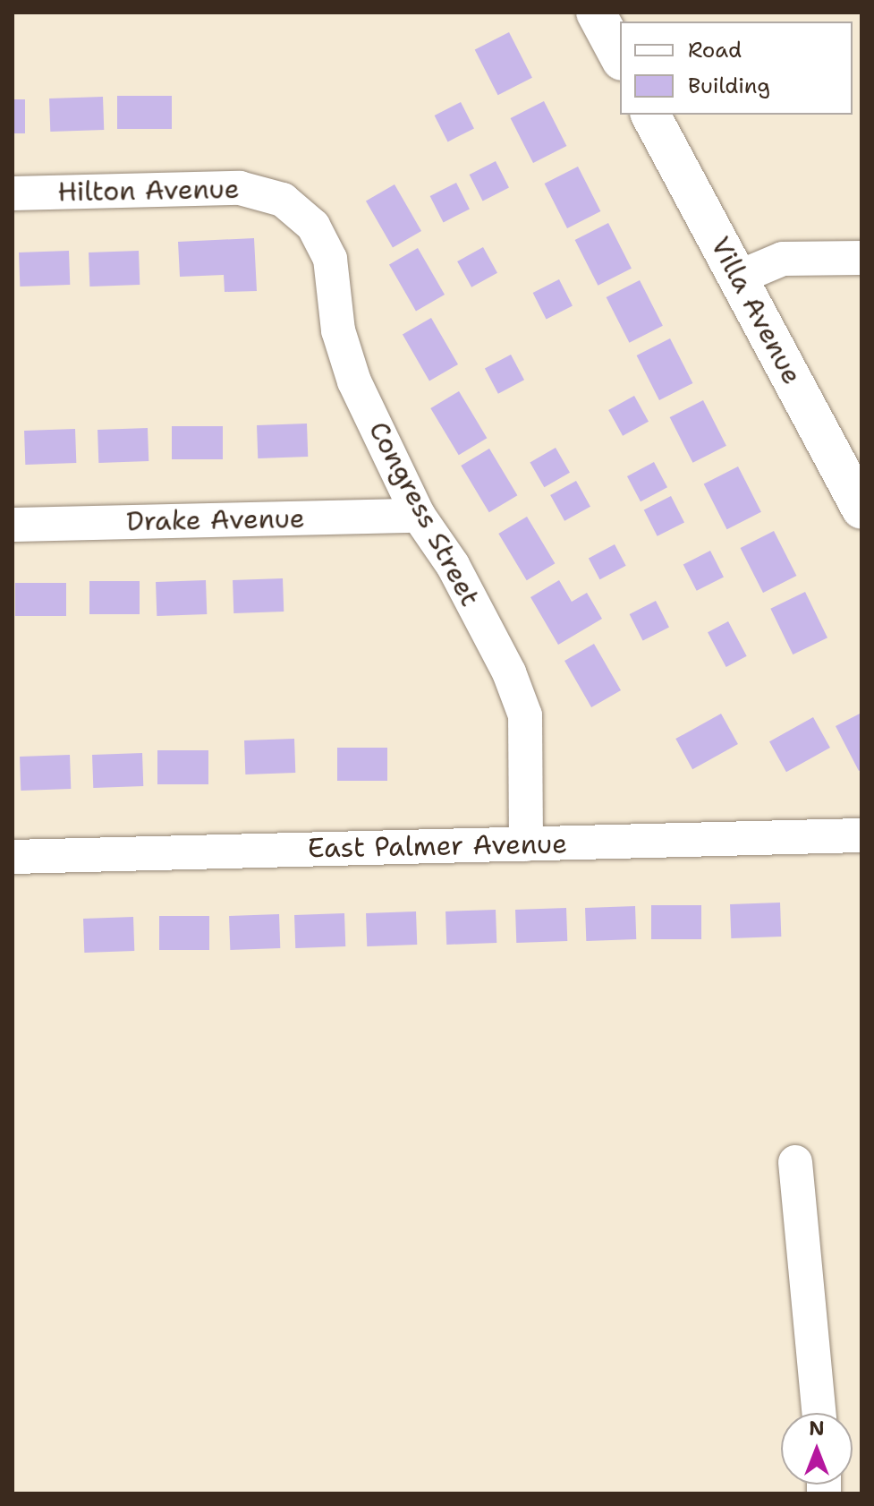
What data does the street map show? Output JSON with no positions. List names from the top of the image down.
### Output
{
  "streets": {
    "main road": ["Villa Avenue"],
    "street": [
      "Hilton Avenue",
      "Congress Street",
      "Drake Avenue",
      "East Palmer Avenue"
    ]
  },
  "crossings": [
    ["Hilton Avenue", "Congress Street"],
    ["Congress Street", "Drake Avenue"],
    ["Congress Street", "East Palmer Avenue"]
  ],
  "legend": ["Road", "Building"],
  "north": "top"
}
